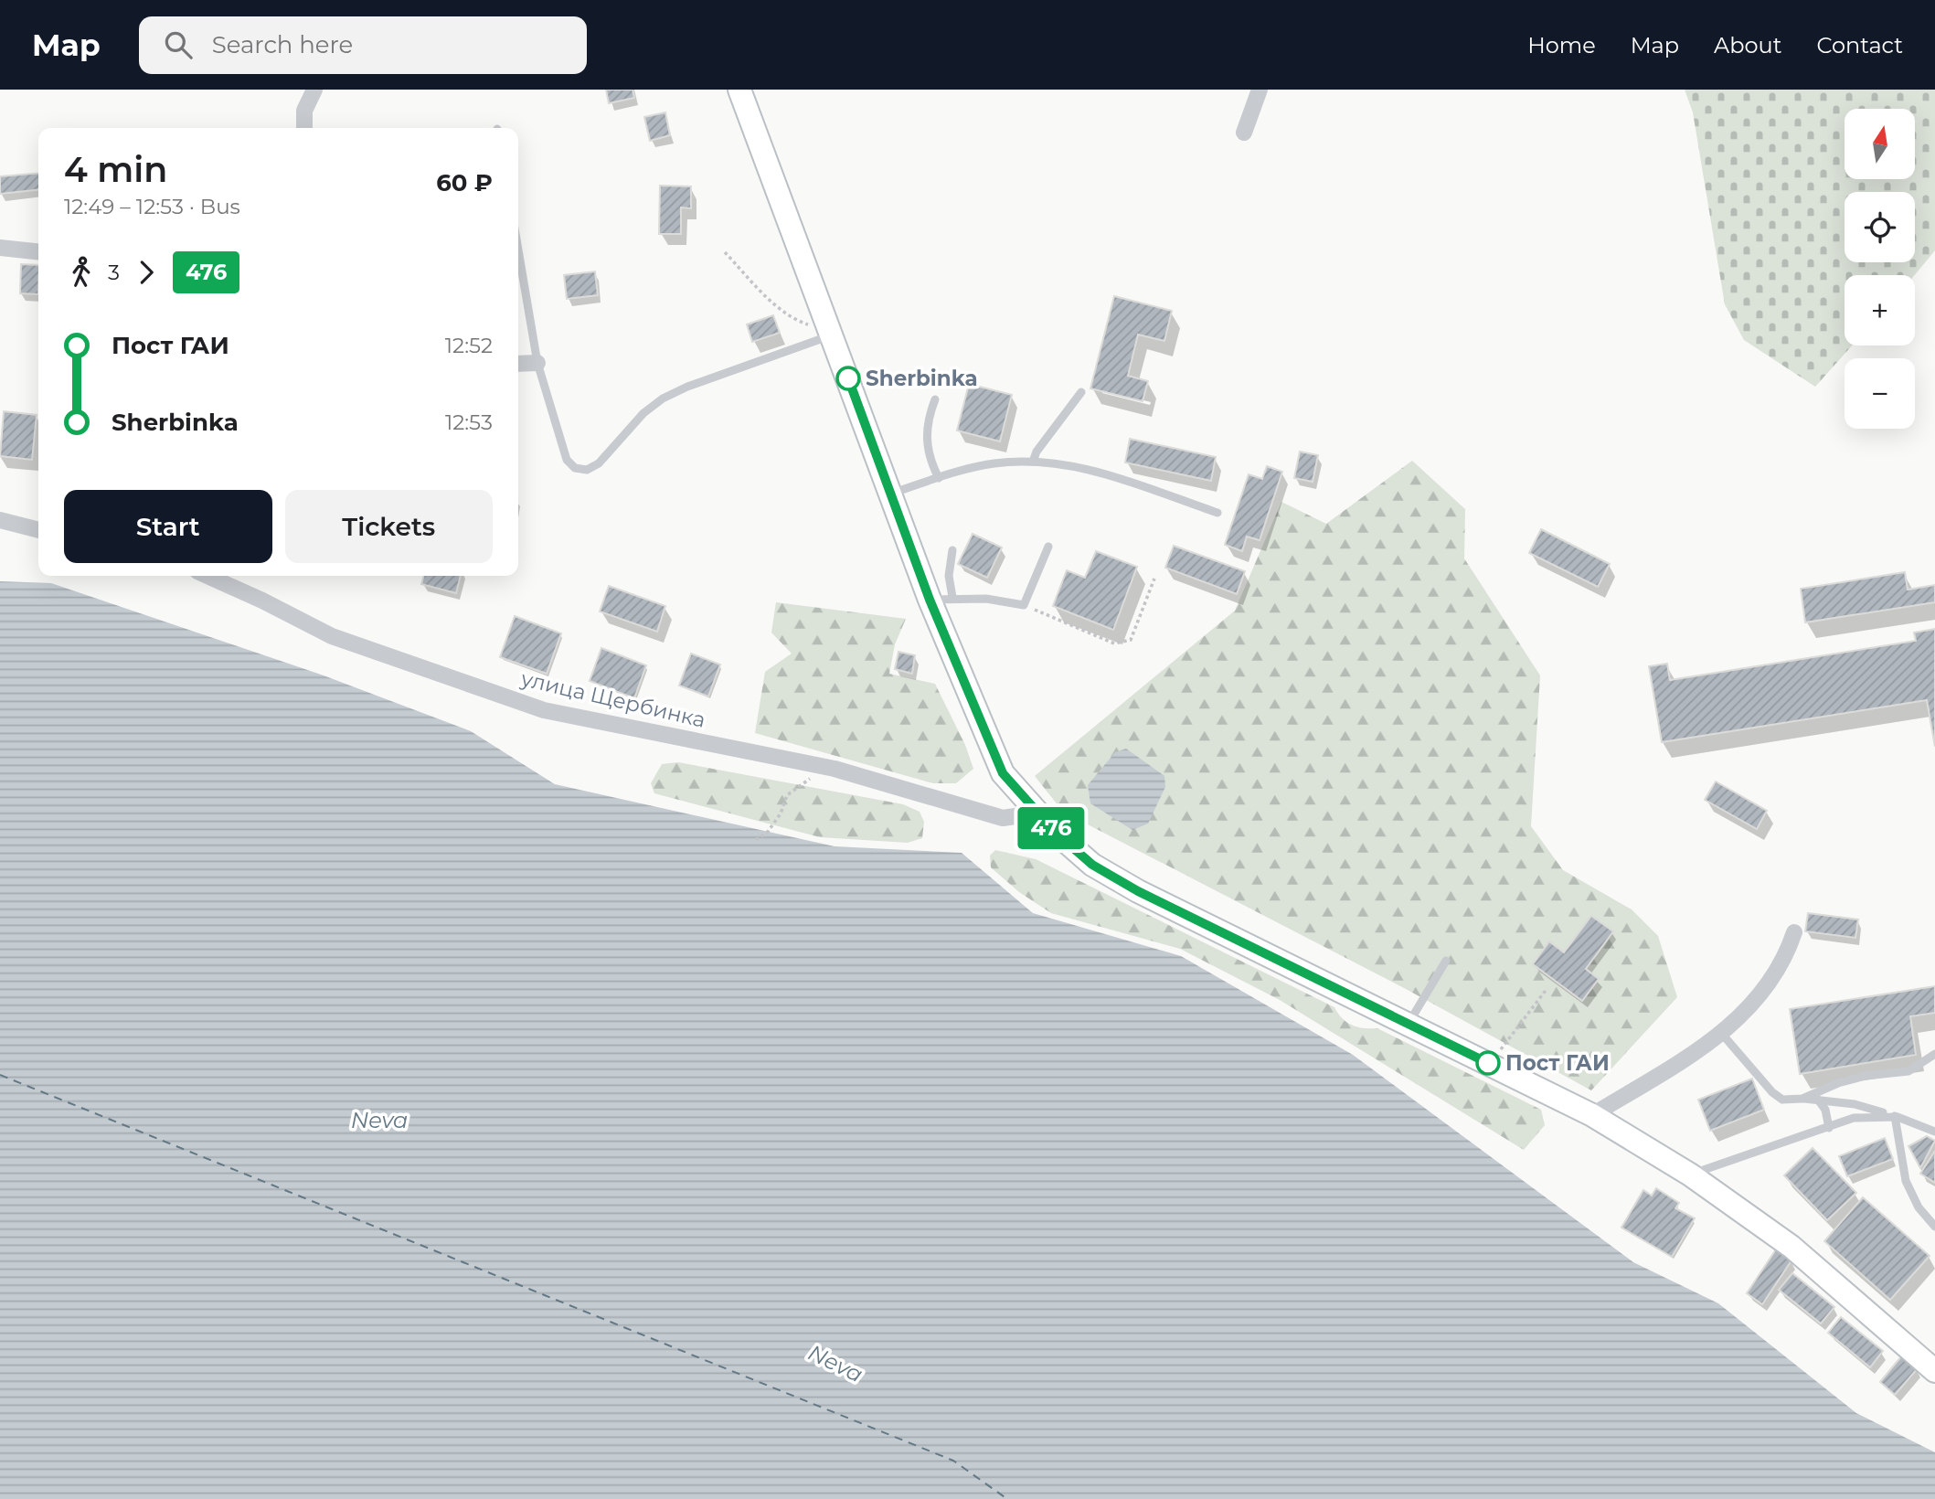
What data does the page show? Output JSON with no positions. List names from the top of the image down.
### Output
{
  "streets": {
    "street": ["улица Щербинка"]
  },
  "water": ["Neva"],
  "places": ["Sherbinka", "Пост ГАИ"],
  "lines": ["bus line 476"],
  "north": "top",
  "page": {
    "header": "Map",
    "search": "Search here",
    "nav": [
      "Home",
      "Map",
      "About",
      "Contact"
    ],
    "on_map": "476",
    "map_buttons": ["+", "−"],
    "heading": ["4 min", "12:49 – 12:53 · Bus", "60 ₽"],
    "legs": ["3", "476"],
    "list": [
      {
        "name": "Пост ГАИ",
        "value": "12:52"
      },
      {
        "name": "Sherbinka",
        "value": "12:53"
      }
    ],
    "buttons": ["Start", "Tickets"]
  }
}
